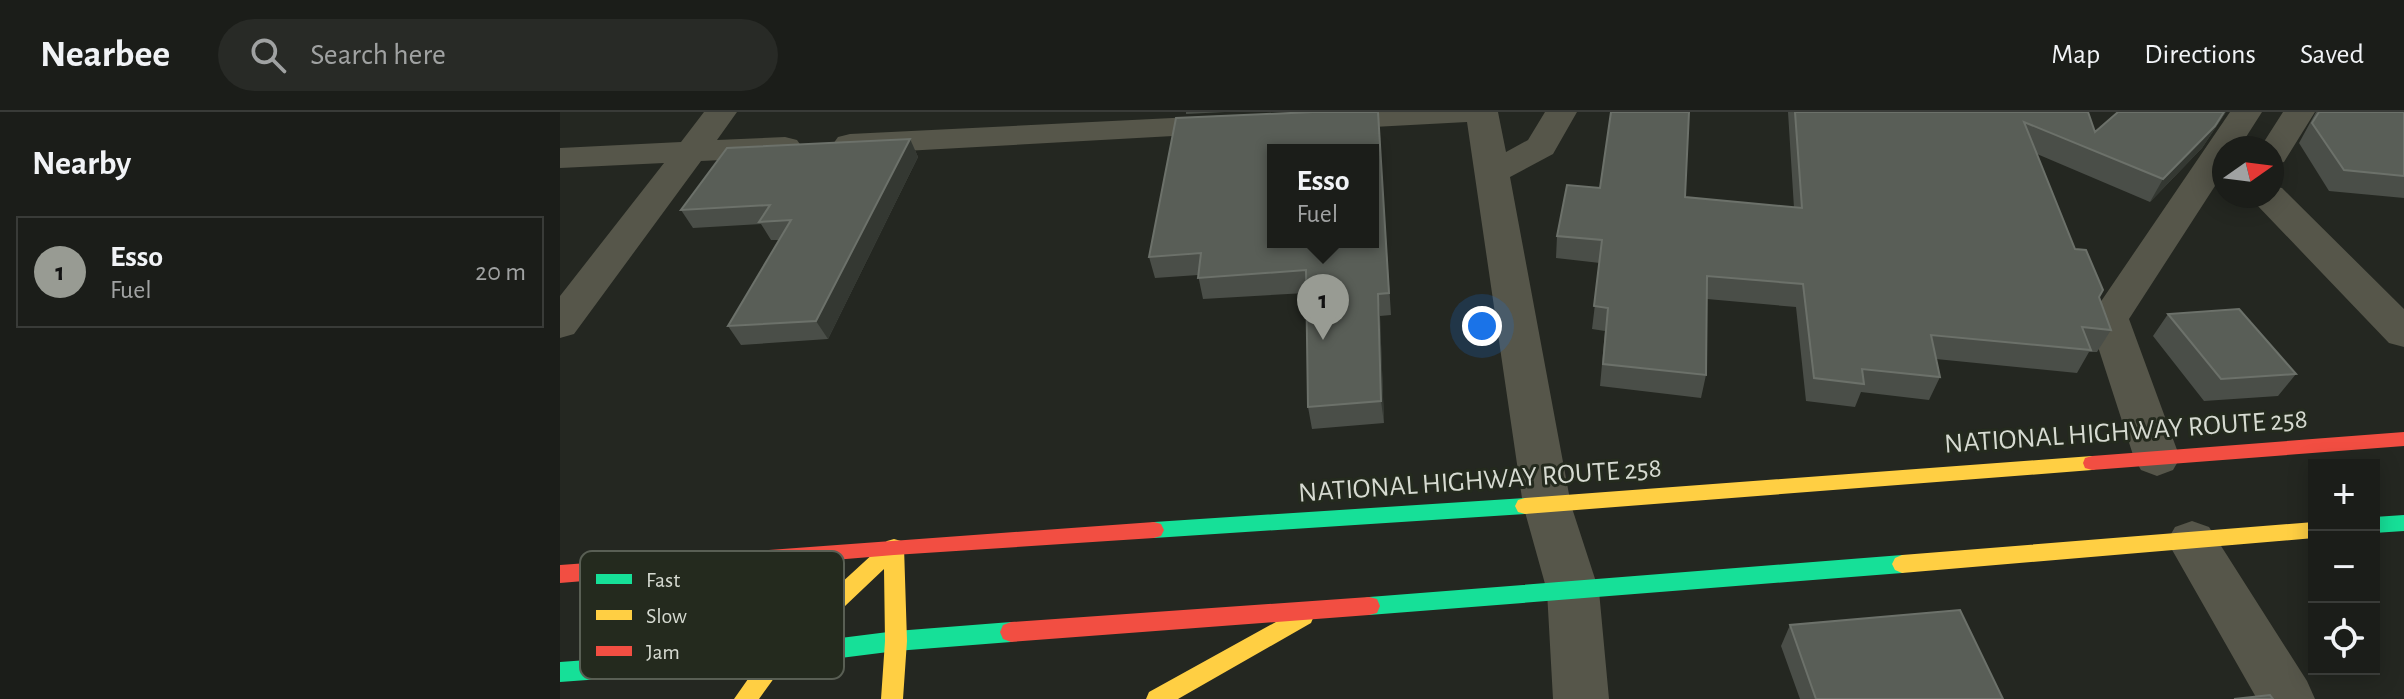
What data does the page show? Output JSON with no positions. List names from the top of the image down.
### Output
{
  "streets": {
    "highway": ["NATIONAL HIGHWAY ROUTE 258"]
  },
  "legend": ["Fast", "Slow", "Jam"],
  "north": "right",
  "page": {
    "header": "Nearbee",
    "search": "Search here",
    "nav": ["Map", "Directions", "Saved"],
    "heading": "Nearby",
    "popup": ["Esso", "Fuel"],
    "list": [
      {
        "mark": "1",
        "name": "Esso",
        "note": "Fuel",
        "value": "20 m"
      }
    ],
    "pins": "1",
    "map_buttons": ["+", "−"]
  }
}
